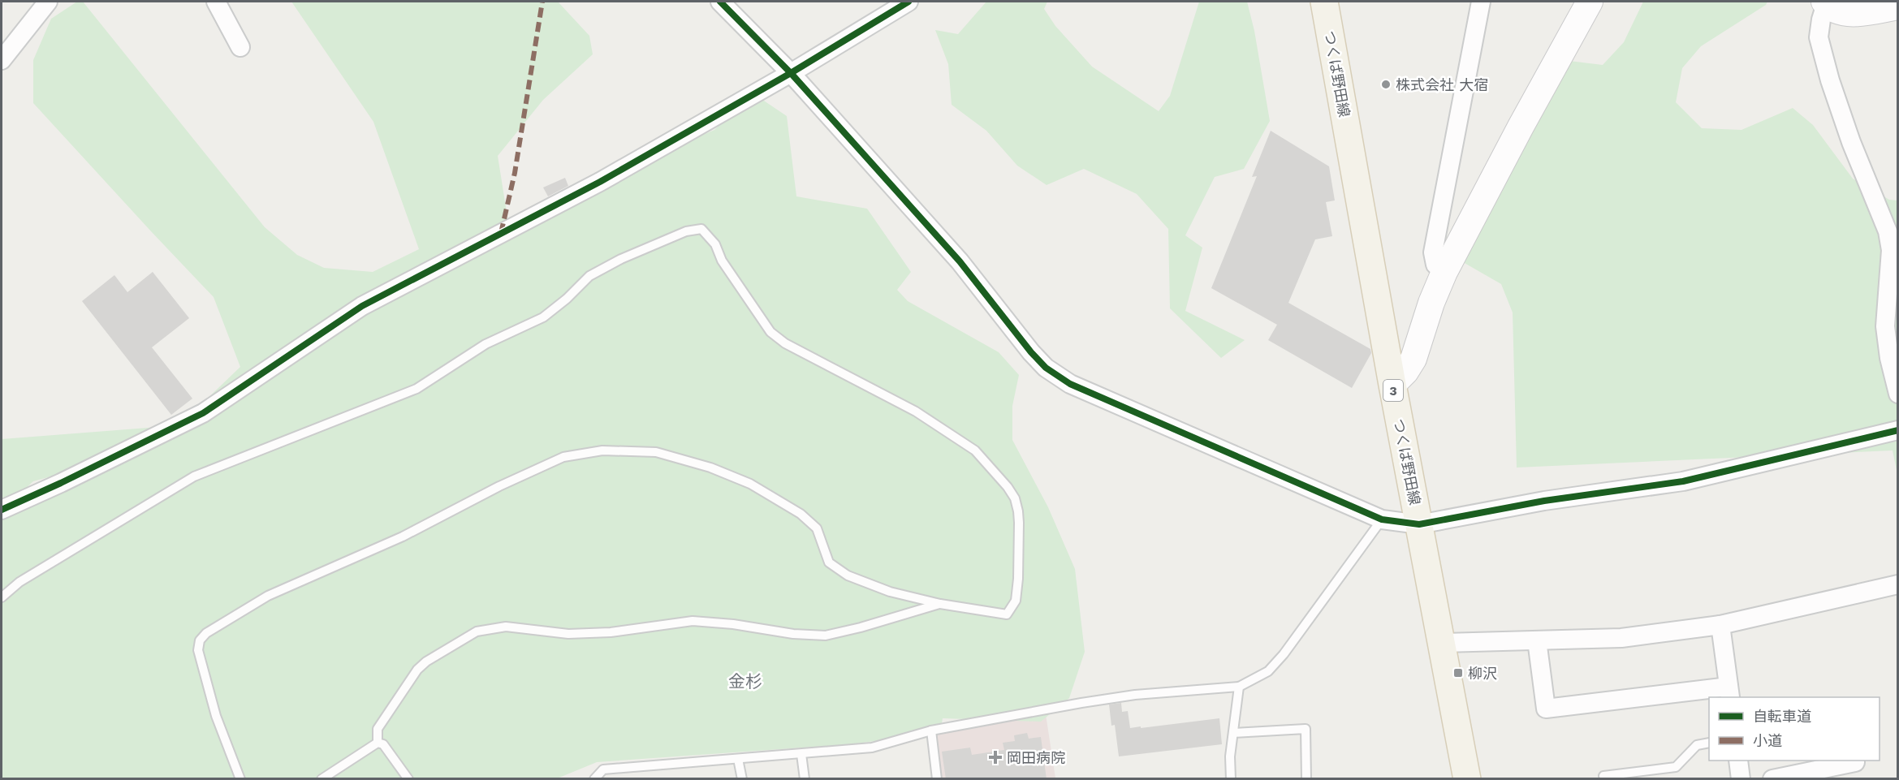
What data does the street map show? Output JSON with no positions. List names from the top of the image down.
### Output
{
  "streets": {
    "main road": ["つくば野田線", "3"]
  },
  "districts": ["金杉"],
  "places": {
    "other": ["株式会社 大宿"],
    "transit": ["柳沢"],
    "health": ["岡田病院"]
  },
  "legend": ["自転車道", "小道"]
}
